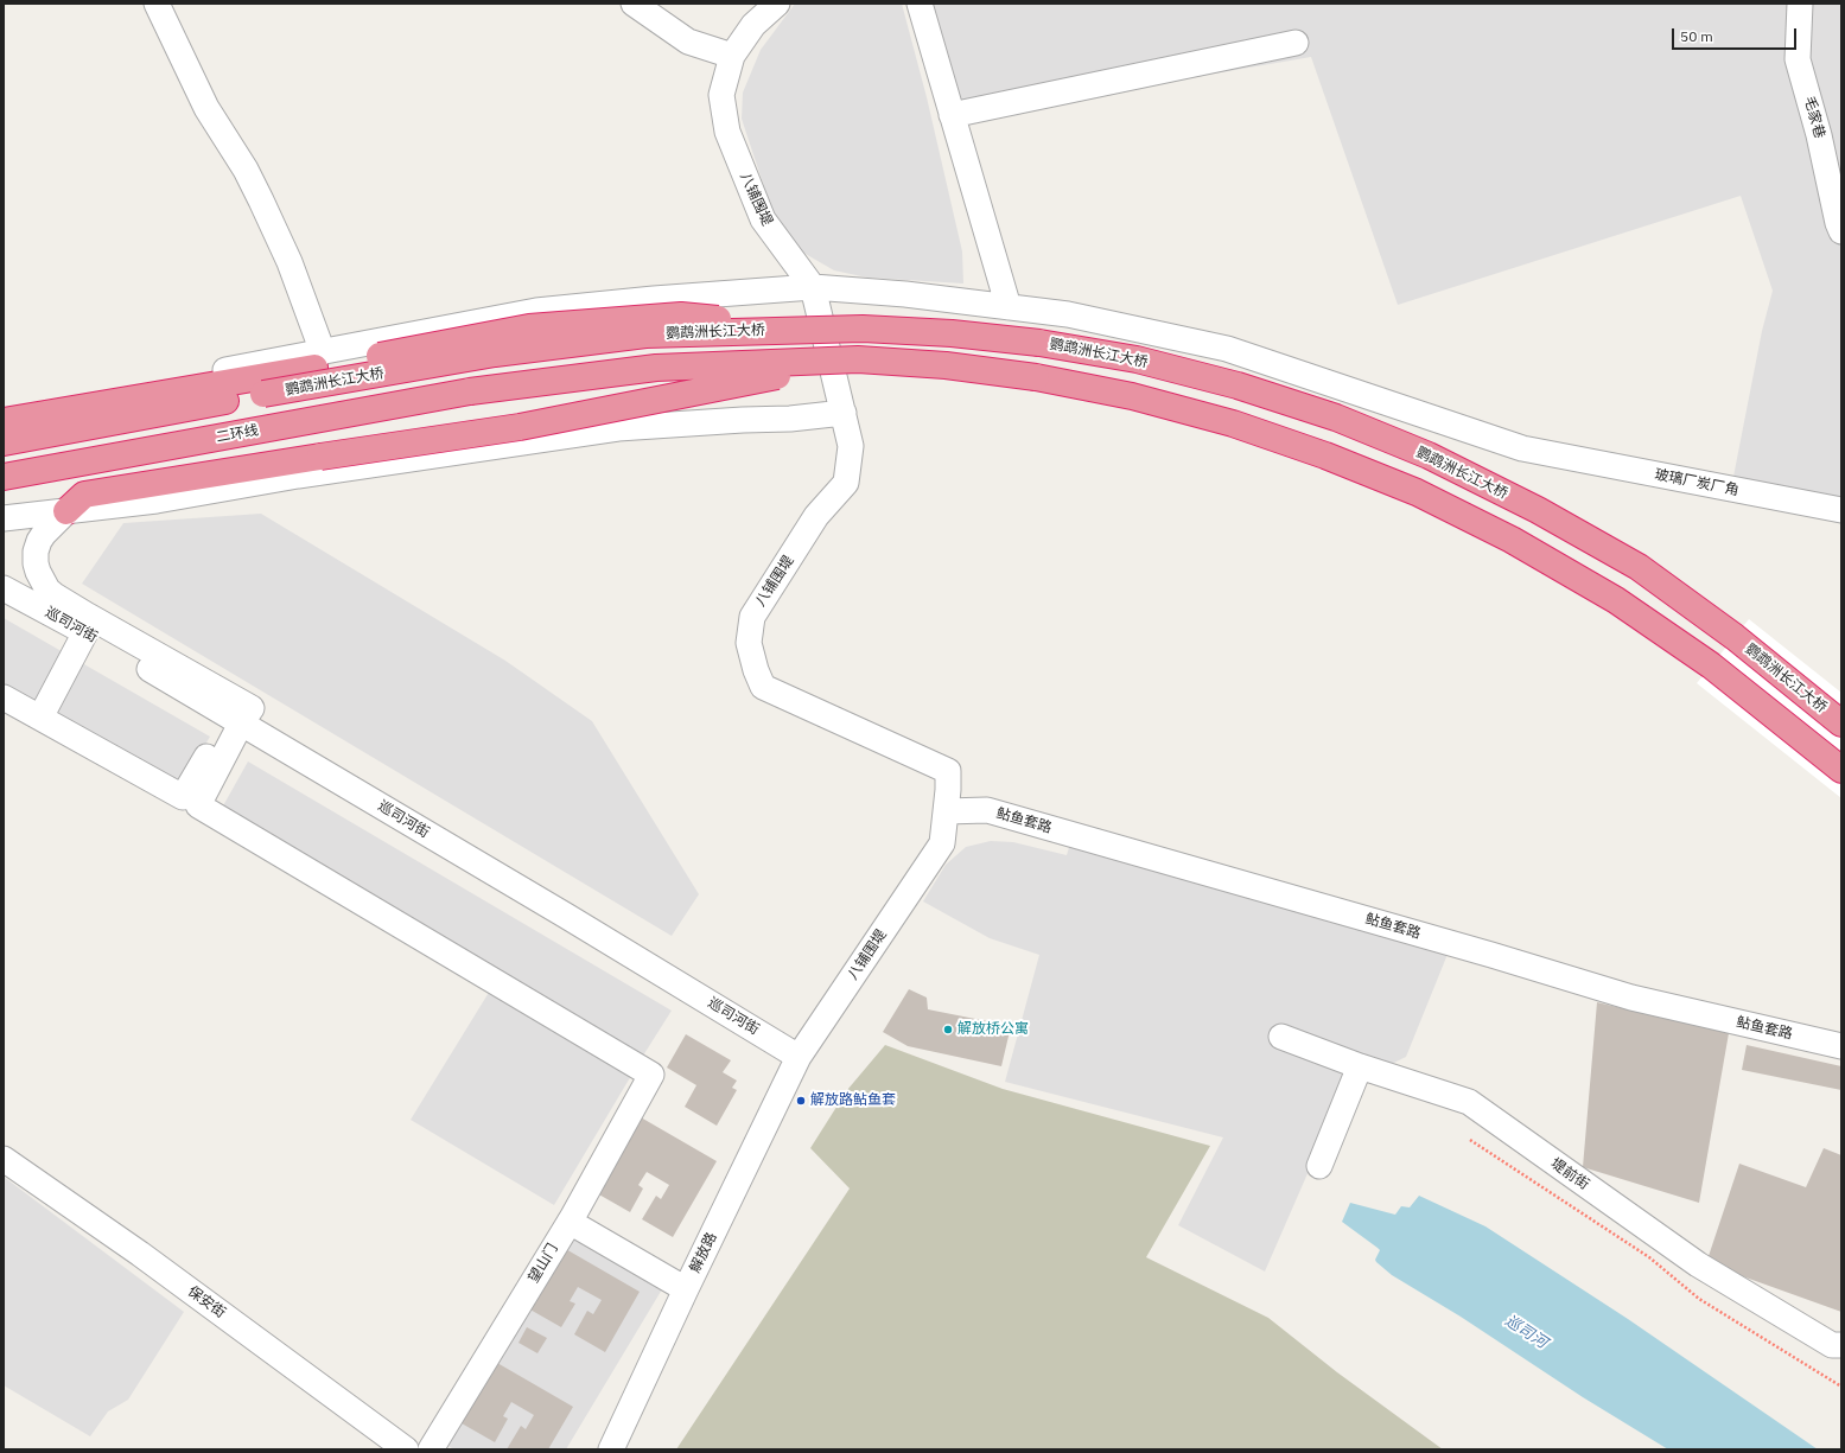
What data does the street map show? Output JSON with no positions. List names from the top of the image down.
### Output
{
  "streets": {
    "highway": ["鹦鹉洲长江大桥", "二环线"],
    "street": [
      "毛家巷",
      "八铺围堤",
      "玻璃厂炭厂角",
      "巡司河街",
      "鲇鱼套路",
      "堤前街",
      "解放路",
      "望山门",
      "保安街"
    ]
  },
  "crossings": [
    ["八铺围堤", "玻璃厂炭厂角"],
    ["八铺围堤", "巡司河街"],
    ["八铺围堤", "鲇鱼套路"],
    ["八铺围堤", "解放路"],
    ["巡司河街", "解放路"],
    ["巡司河街", "望山门"]
  ],
  "water": ["巡司河"],
  "places": ["解放桥公寓", "解放路鲇鱼套"],
  "scale_bar": "50 m"
}
